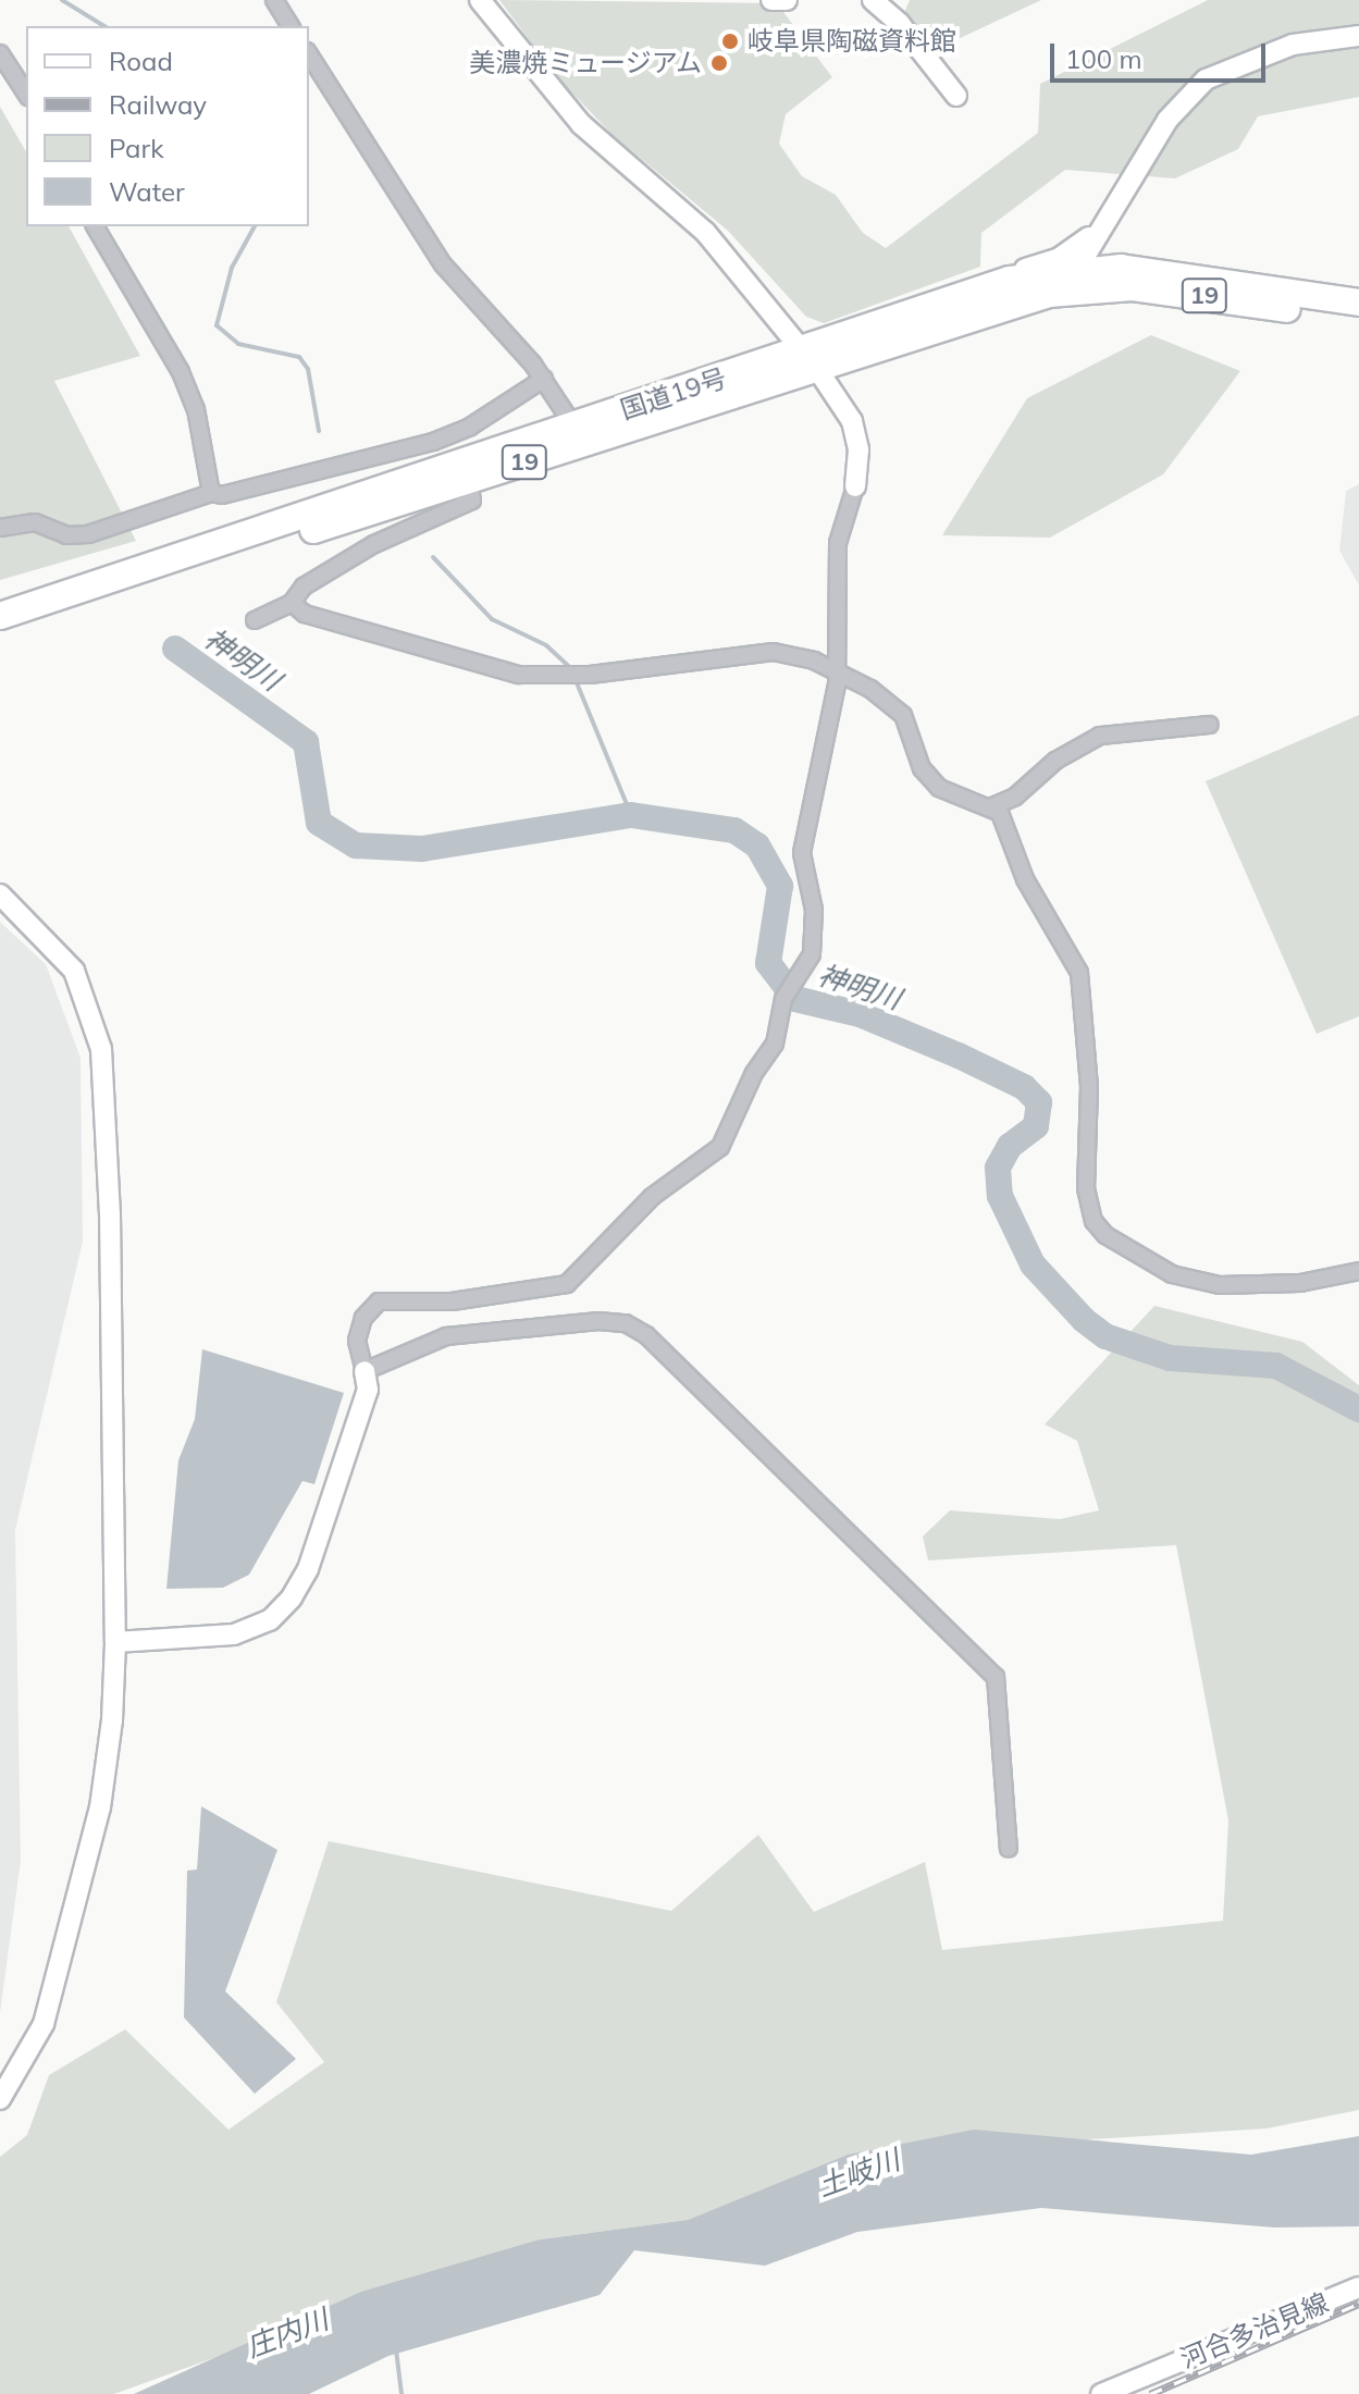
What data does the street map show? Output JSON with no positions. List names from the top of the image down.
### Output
{
  "streets": {
    "highway": ["19", "国道19号"],
    "street": ["河合多治見線"]
  },
  "water": ["神明川", "土岐川", "庄内川"],
  "places": ["岐阜県陶磁資料館", "美濃焼ミュージアム"],
  "legend": [
    "Road",
    "Railway",
    "Park",
    "Water"
  ],
  "scale_bar": "100 m"
}
